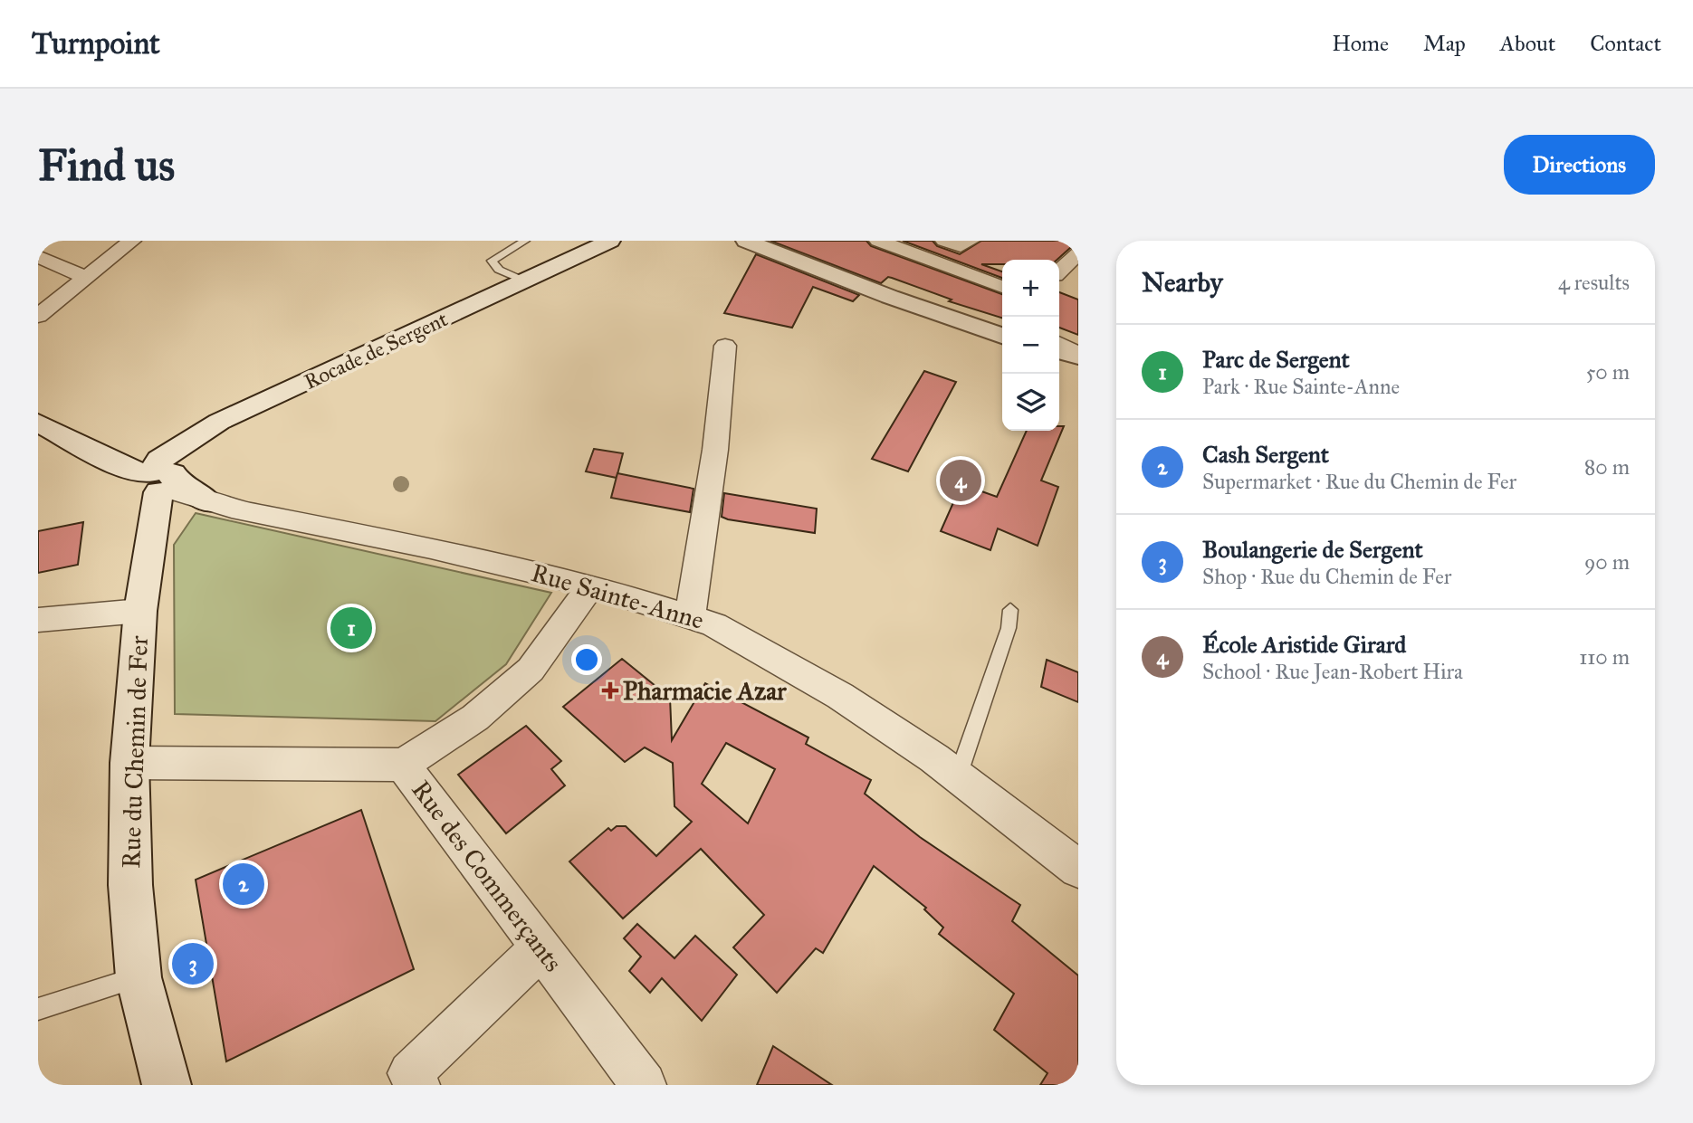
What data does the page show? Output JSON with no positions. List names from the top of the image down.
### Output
{
  "streets": {
    "main road": ["Rocade de Sergent", "Rue du Chemin de Fer"],
    "street": ["Rue Sainte-Anne", "Rue des Commerçants"]
  },
  "crossings": [
    ["Rocade de Sergent", "Rue du Chemin de Fer"],
    ["Rue du Chemin de Fer", "Rue des Commerçants"]
  ],
  "places": {
    "health": ["Pharmacie Azar"]
  },
  "page": {
    "header": "Turnpoint",
    "nav": [
      "Home",
      "Map",
      "About",
      "Contact"
    ],
    "buttons": "Directions",
    "title": "Find us",
    "heading": ["Nearby", "4 results"],
    "map_buttons": ["+", "−"],
    "list": [
      {
        "mark": "1",
        "name": "Parc de Sergent",
        "note": "Park · Rue Sainte-Anne",
        "value": "50 m"
      },
      {
        "mark": "2",
        "name": "Cash Sergent",
        "note": "Supermarket · Rue du Chemin de Fer",
        "value": "80 m"
      },
      {
        "mark": "3",
        "name": "Boulangerie de Sergent",
        "note": "Shop · Rue du Chemin de Fer",
        "value": "90 m"
      },
      {
        "mark": "4",
        "name": "École Aristide Girard",
        "note": "School · Rue Jean-Robert Hira",
        "value": "110 m"
      }
    ],
    "pins": [
      "4",
      "1",
      "2",
      "3"
    ]
  }
}
